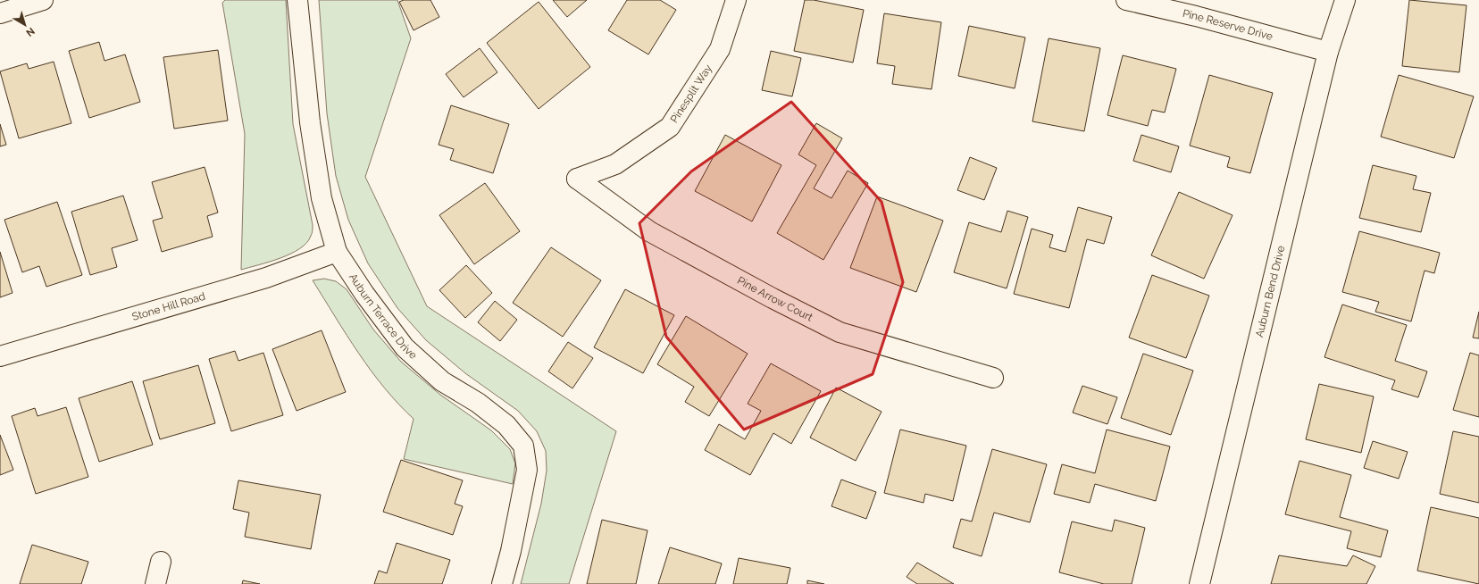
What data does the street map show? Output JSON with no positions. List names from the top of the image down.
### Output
{
  "streets": {
    "street": [
      "Pine Reserve Drive",
      "Pinesplit Way",
      "Auburn Bend Drive",
      "Pine Arrow Court",
      "Stone Hill Road",
      "Auburn Terrace Drive"
    ]
  },
  "crossings": [
    ["Pine Reserve Drive", "Auburn Bend Drive"],
    ["Pinesplit Way", "Pine Arrow Court"],
    ["Stone Hill Road", "Auburn Terrace Drive"]
  ],
  "north": "bottom right"
}
